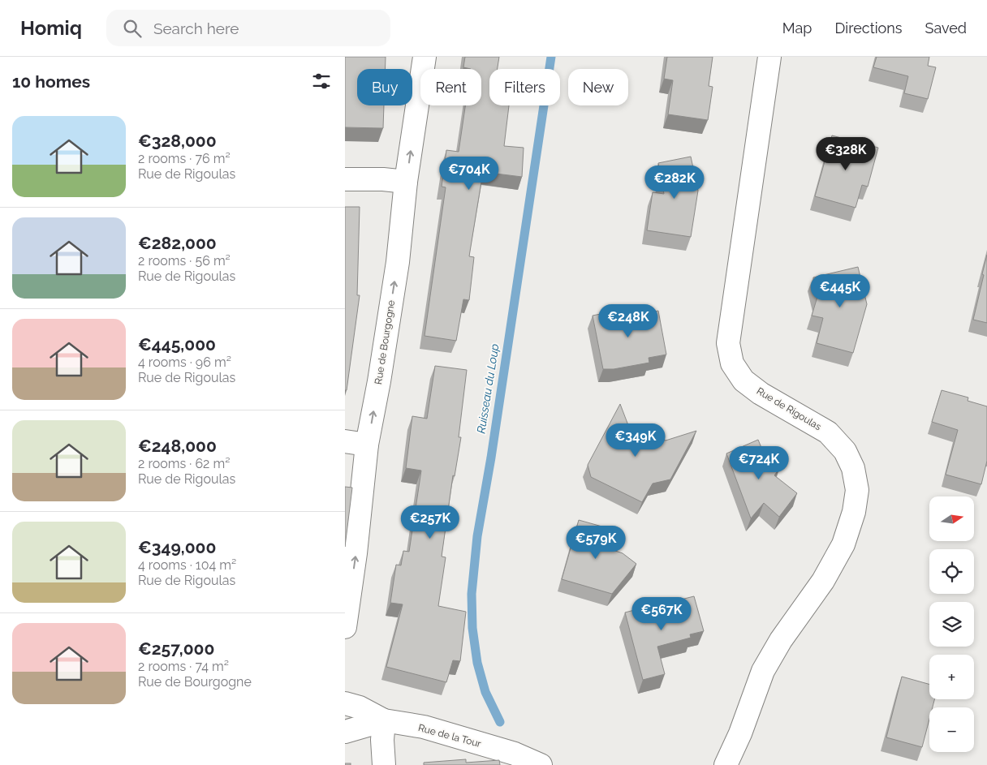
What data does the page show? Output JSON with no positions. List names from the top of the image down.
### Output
{
  "streets": {
    "street": ["Rue de Bourgogne", "Rue de Rigoulas", "Rue de la Tour"]
  },
  "one_way": ["Rue de Bourgogne"],
  "water": ["Ruisseau du Loup"],
  "north": "right",
  "page": {
    "header": "Homiq",
    "search": "Search here",
    "nav": ["Map", "Directions", "Saved"],
    "heading": "10 homes",
    "chip": [
      "Buy",
      "Rent",
      "Filters",
      "New"
    ],
    "list": [
      {
        "name": "€328,000",
        "note": "2 rooms · 76 m² · Rue de Rigoulas"
      },
      {
        "name": "€282,000",
        "note": "2 rooms · 56 m² · Rue de Rigoulas"
      },
      {
        "name": "€445,000",
        "note": "4 rooms · 96 m² · Rue de Rigoulas"
      },
      {
        "name": "€248,000",
        "note": "2 rooms · 62 m² · Rue de Rigoulas"
      },
      {
        "name": "€349,000",
        "note": "4 rooms · 104 m² · Rue de Rigoulas"
      },
      {
        "name": "€257,000",
        "note": "2 rooms · 74 m² · Rue de Bourgogne"
      }
    ],
    "price": [
      "€328K",
      "€704K",
      "€282K",
      "€445K",
      "€248K",
      "€349K",
      "€724K",
      "€257K",
      "€579K",
      "€567K"
    ],
    "map_buttons": ["+", "−"]
  }
}
